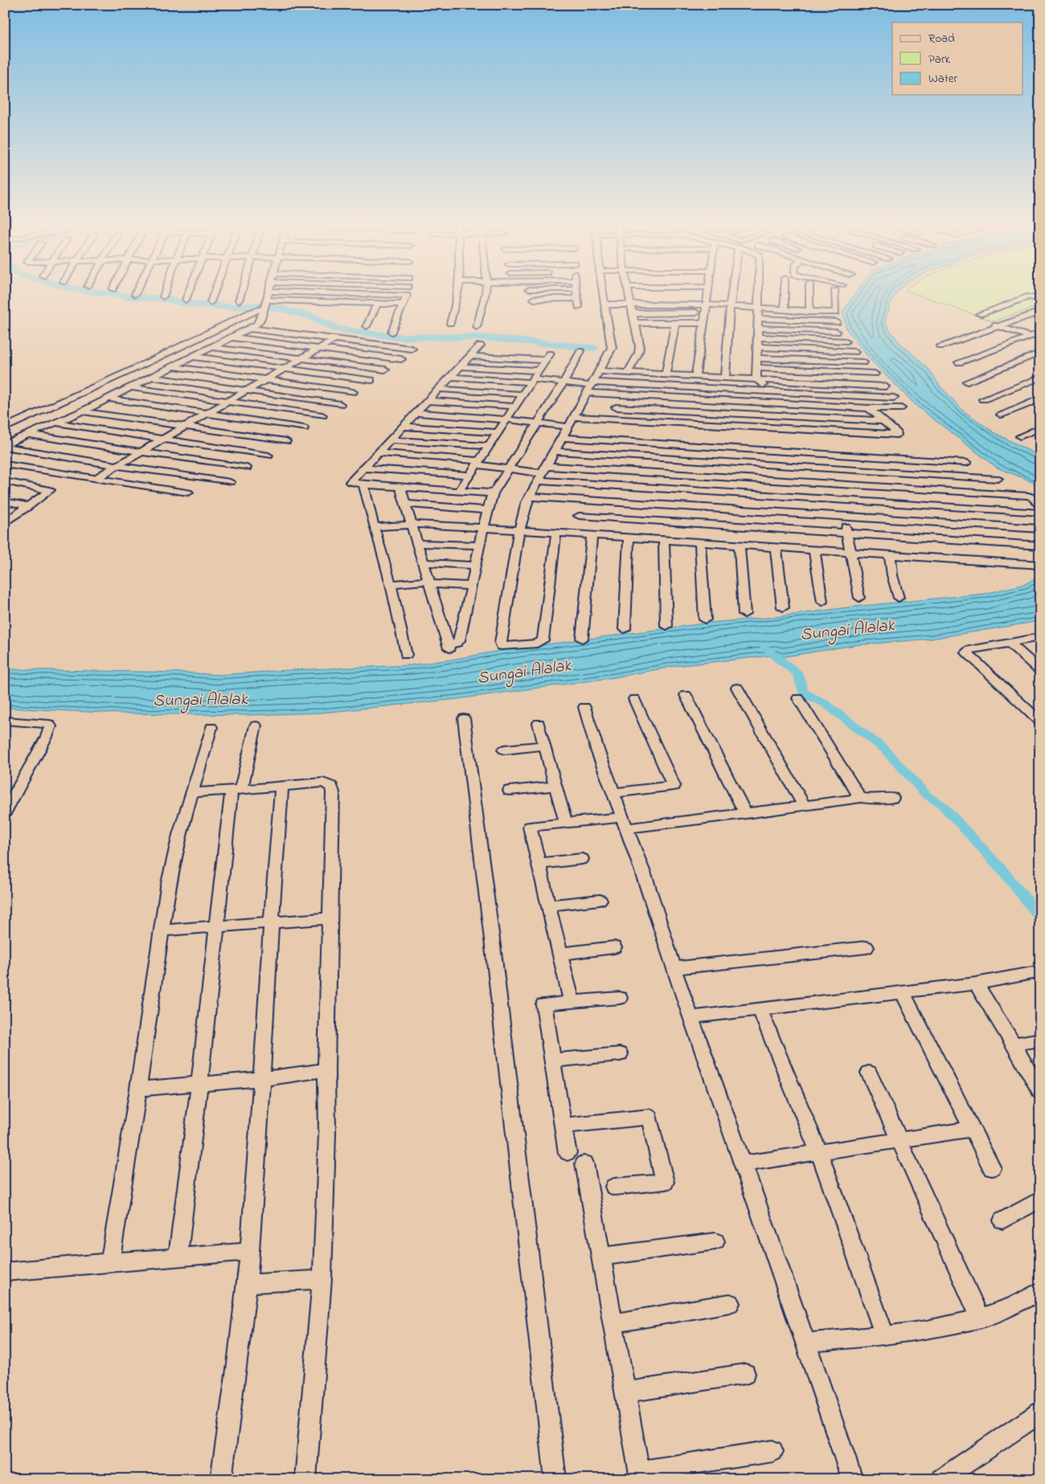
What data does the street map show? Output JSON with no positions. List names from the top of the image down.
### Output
{
  "water": ["Sungai Alalak"],
  "legend": ["Road", "Park", "Water"]
}
